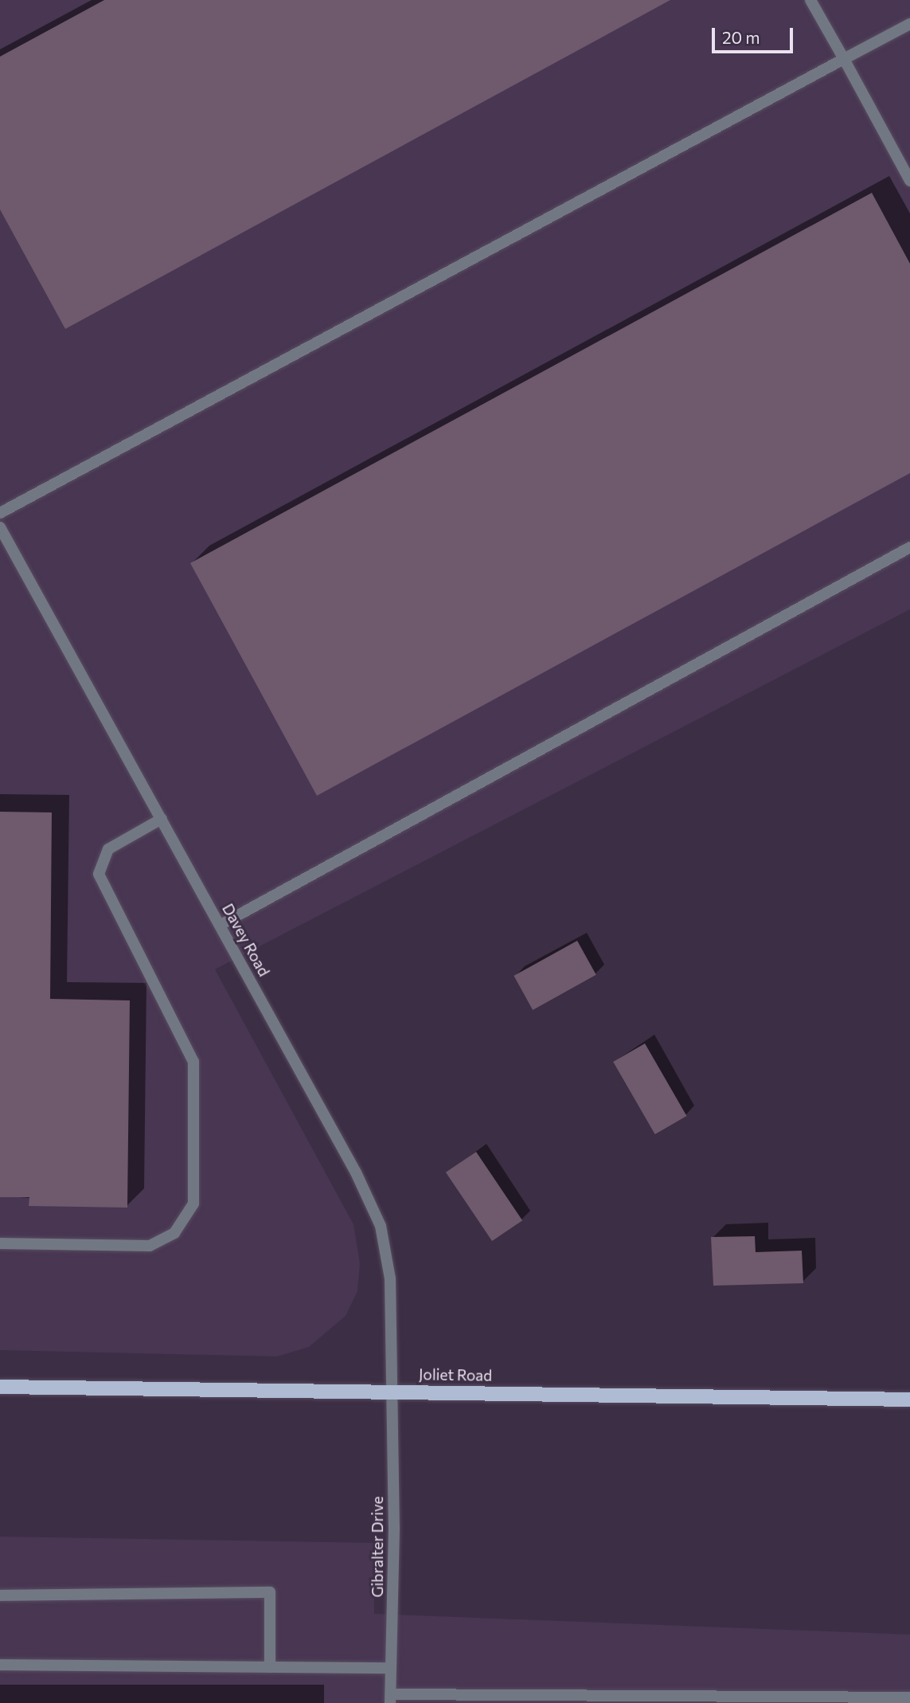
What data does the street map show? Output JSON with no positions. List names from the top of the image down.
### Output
{
  "streets": {
    "main road": ["Joliet Road"],
    "street": ["Davey Road", "Gibralter Drive"]
  },
  "crossings": [
    ["Davey Road", "Joliet Road"],
    ["Davey Road", "Gibralter Drive"],
    ["Joliet Road", "Gibralter Drive"]
  ],
  "scale_bar": "20 m"
}
